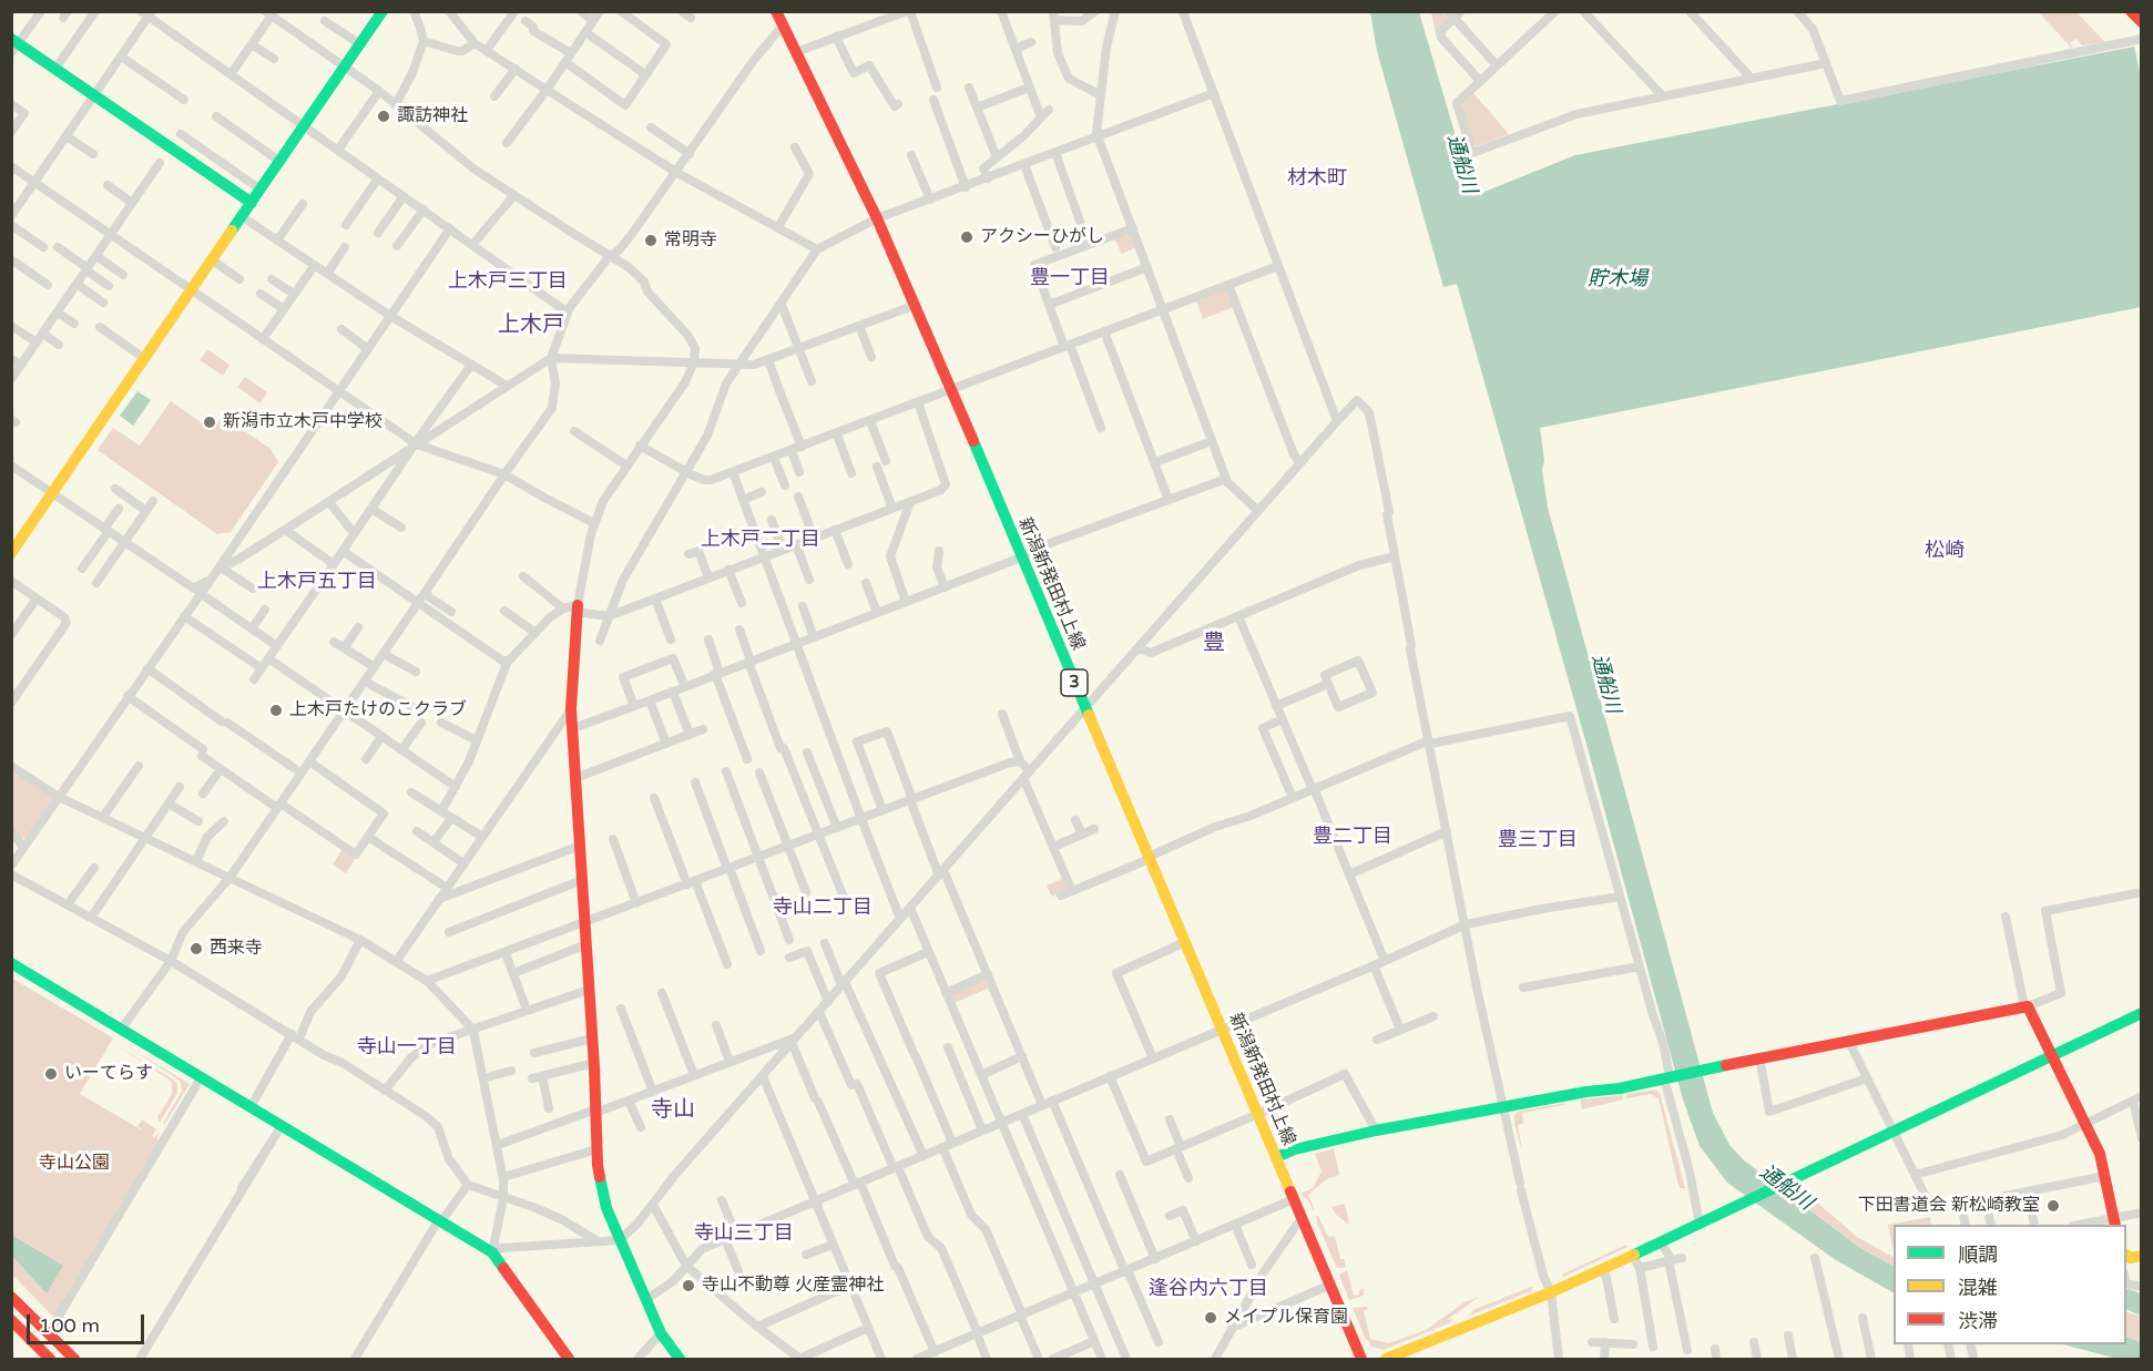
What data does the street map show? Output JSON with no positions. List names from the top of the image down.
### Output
{
  "streets": {
    "main road": ["新潟新発田村上線", "3"]
  },
  "districts": [
    "材木町",
    "豊一丁目",
    "上木戸三丁目",
    "上木戸",
    "上木戸二丁目",
    "松崎",
    "上木戸五丁目",
    "豊",
    "豊二丁目",
    "豊三丁目",
    "寺山二丁目",
    "寺山一丁目",
    "寺山",
    "寺山三丁目",
    "逢谷内六丁目"
  ],
  "water": ["通船川", "貯木場"],
  "parks": ["寺山公園"],
  "places": [
    "諏訪神社",
    "アクシーひがし",
    "常明寺",
    "新潟市立木戸中学校",
    "上木戸たけのこクラブ",
    "西来寺",
    "いーてらす",
    "下田書道会 新松崎教室",
    "寺山不動尊 火産霊神社",
    "メイプル保育園"
  ],
  "legend": ["順調", "混雑", "渋滞"],
  "scale_bar": "100 m"
}
